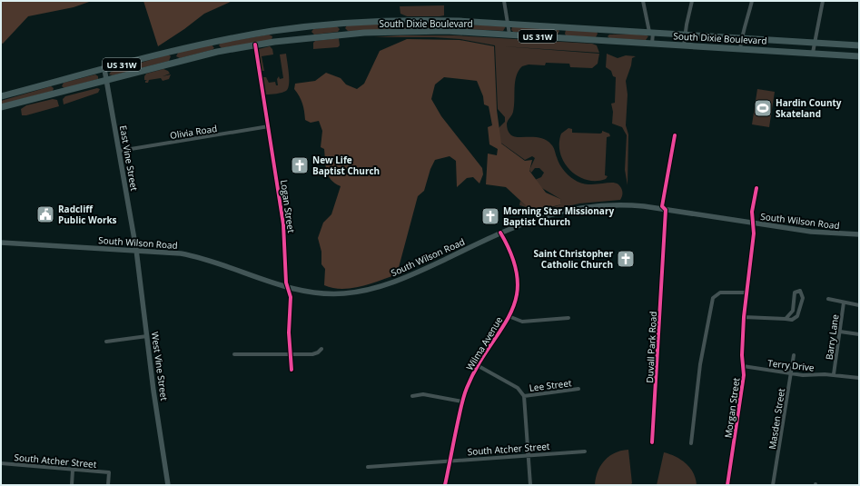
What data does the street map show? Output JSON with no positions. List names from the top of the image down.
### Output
{
  "streets": {
    "highway": ["South Dixie Boulevard", "US 31W"],
    "main road": ["East Vine Street", "South Wilson Road", "West Vine Street"],
    "street": [
      "Olivia Road",
      "Logan Street",
      "Barry Lane",
      "Wilma Avenue",
      "Duvall Park Road",
      "Terry Drive",
      "Lee Street",
      "Morgan Street",
      "Masden Street",
      "South Atcher Street"
    ]
  },
  "crossings": [
    ["South Dixie Boulevard", "East Vine Street"],
    ["South Dixie Boulevard", "Logan Street"],
    ["Olivia Road", "East Vine Street"],
    ["Olivia Road", "Logan Street"],
    ["East Vine Street", "South Wilson Road"],
    ["East Vine Street", "West Vine Street"],
    ["Logan Street", "South Wilson Road"],
    ["South Wilson Road", "Wilma Avenue"],
    ["South Wilson Road", "Duvall Park Road"],
    ["South Wilson Road", "West Vine Street"],
    ["South Wilson Road", "Morgan Street"],
    ["Barry Lane", "Terry Drive"],
    ["Wilma Avenue", "South Atcher Street"],
    ["Terry Drive", "Morgan Street"],
    ["Terry Drive", "Masden Street"]
  ],
  "places": {
    "sports": ["Hardin County Skateland"],
    "church": ["New Life Baptist Church", "Morning Star Missionary Baptist Church", "Saint Christopher Catholic Church"],
    "public building": ["Radcliff Public Works"]
  }
}
